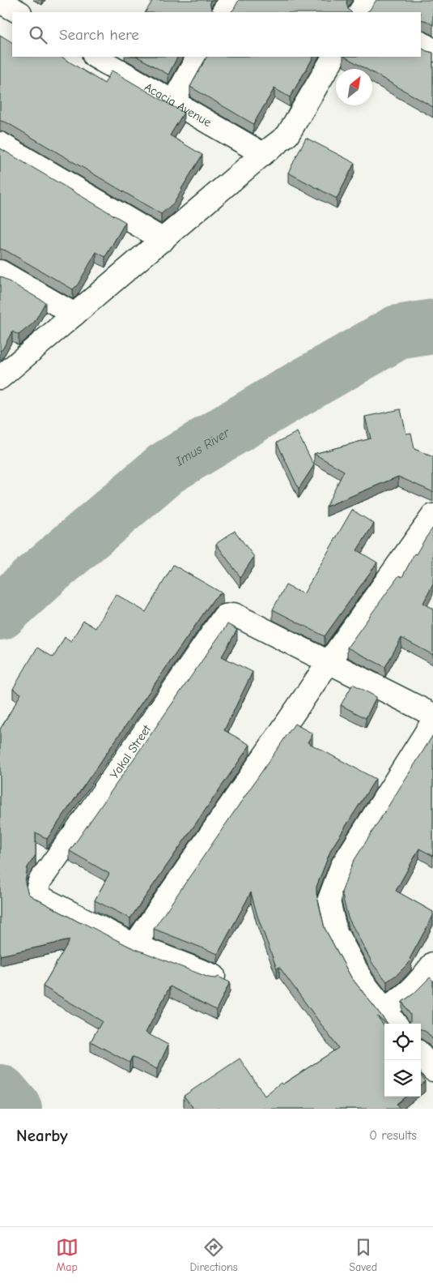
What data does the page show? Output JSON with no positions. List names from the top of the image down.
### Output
{
  "streets": {
    "street": ["Acacia Avenue", "Yakal Street"]
  },
  "water": ["Imus River"],
  "north": "top right",
  "page": {
    "search": "Search here",
    "heading": ["Nearby", "0 results"],
    "nav": ["Map", "Directions", "Saved"]
  }
}
